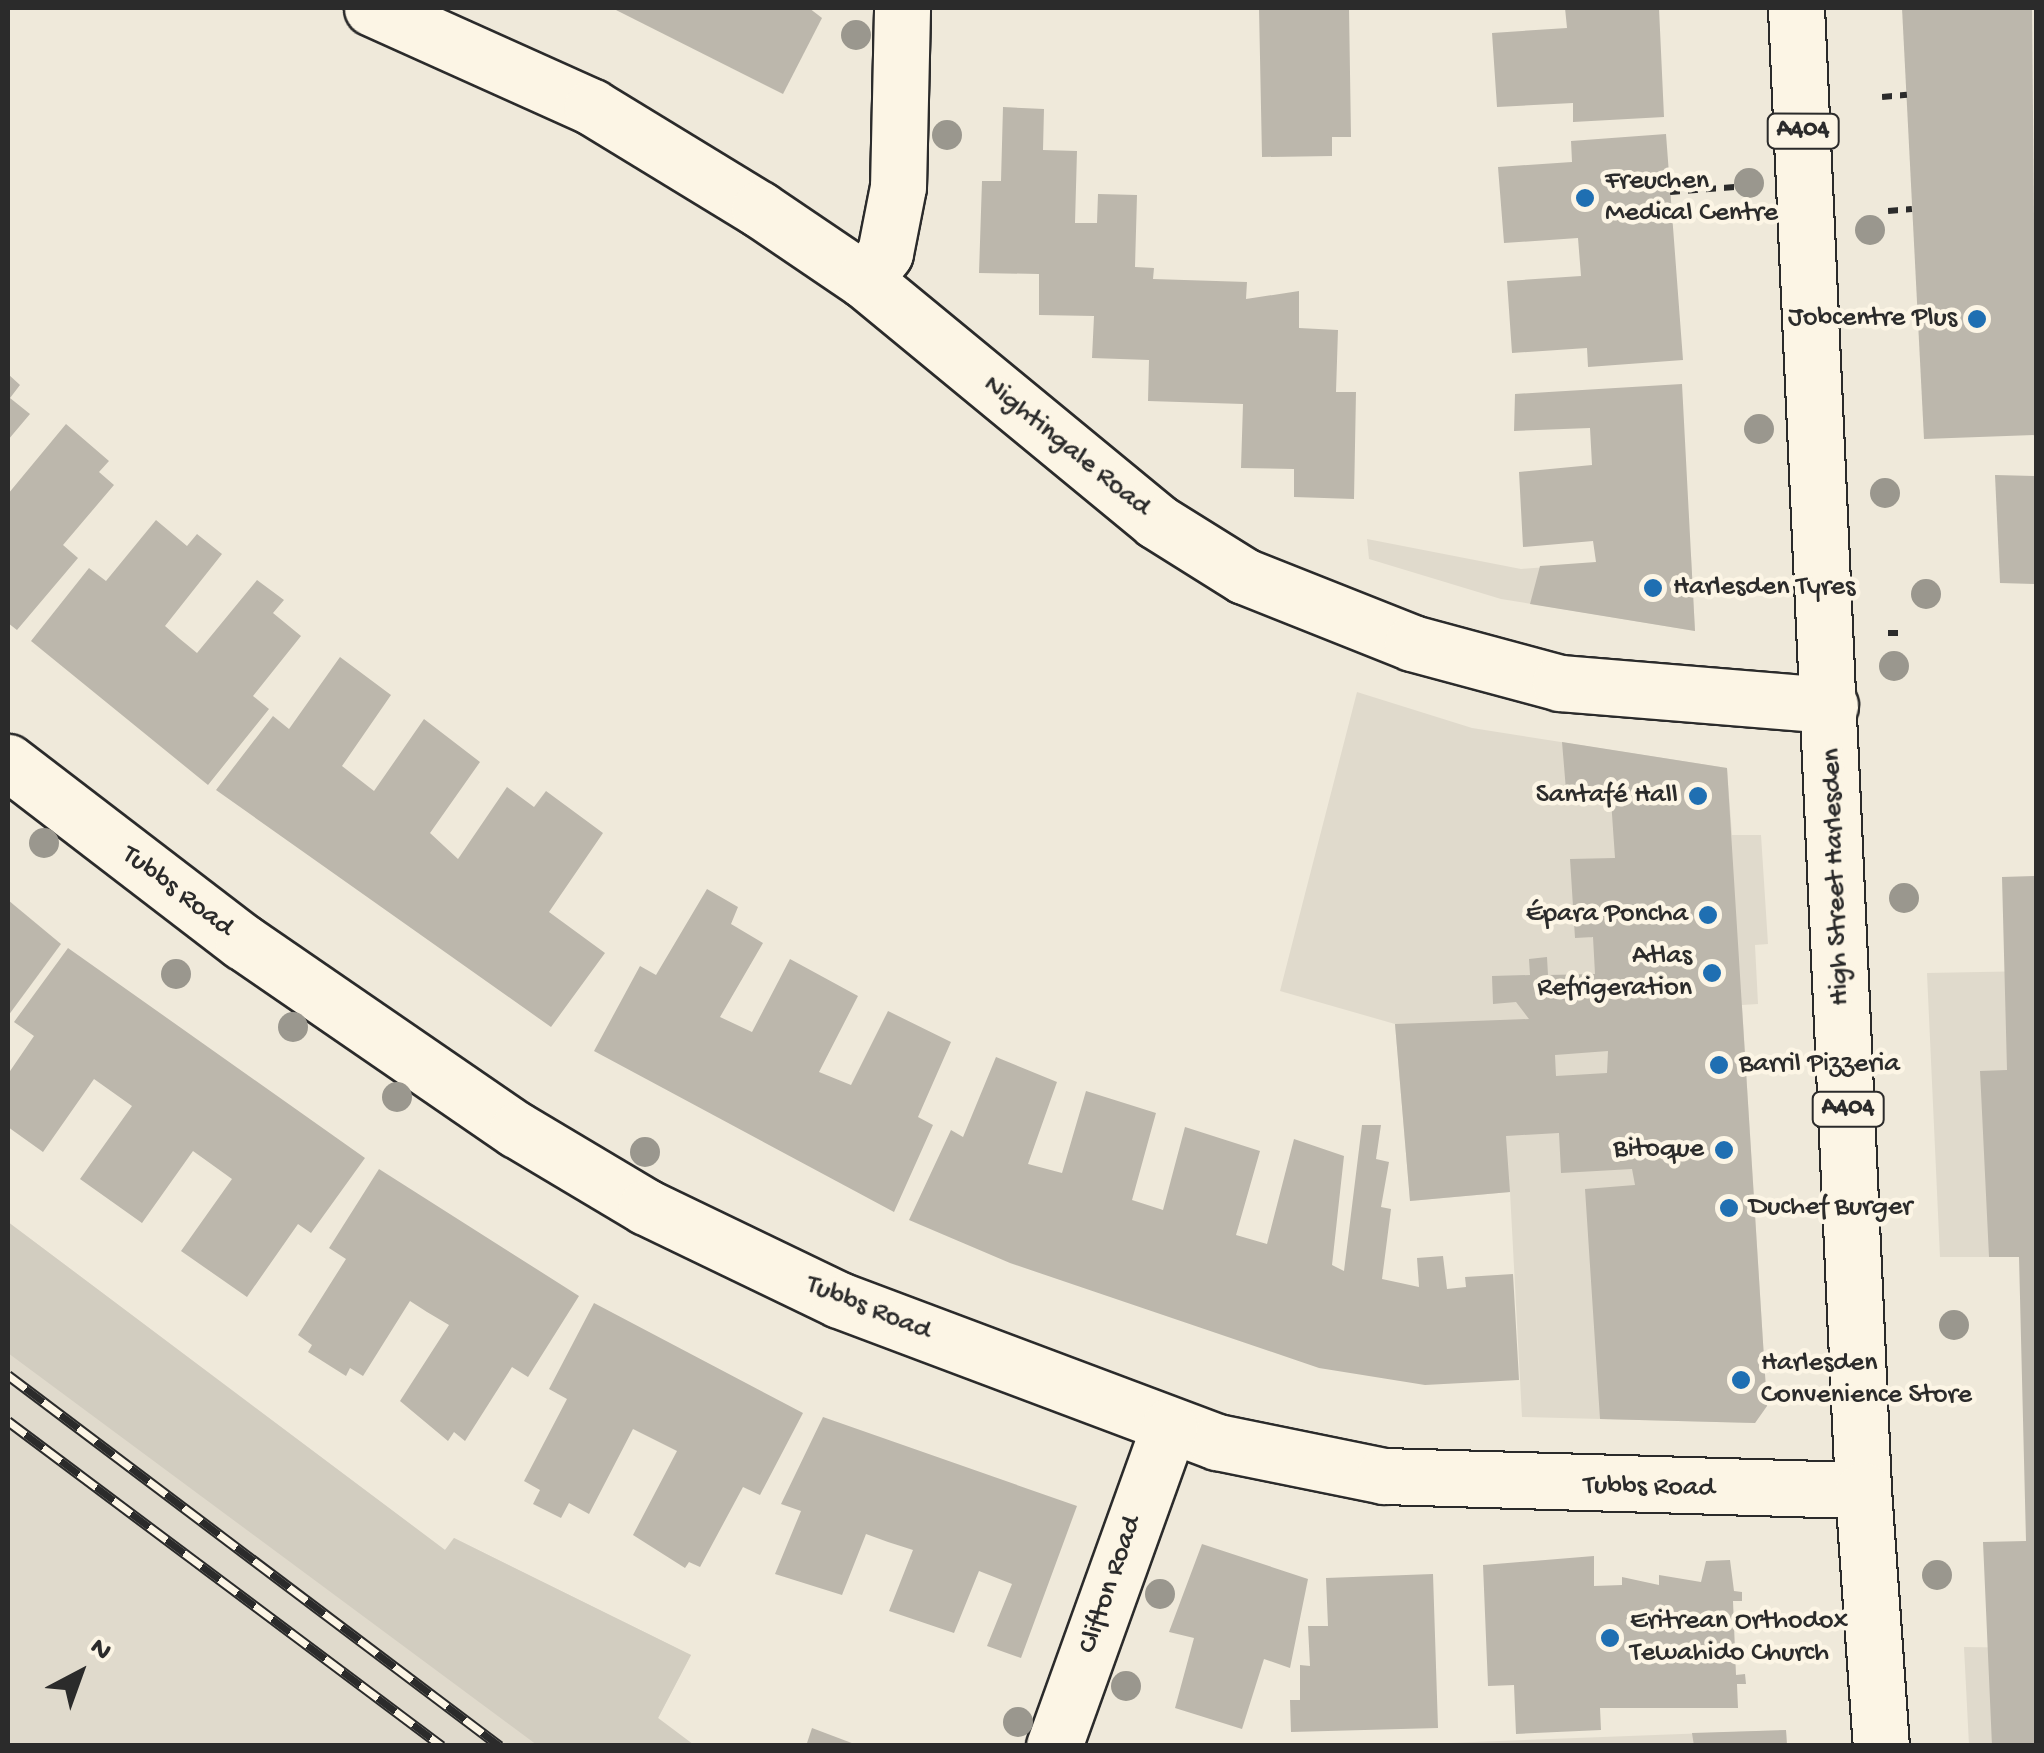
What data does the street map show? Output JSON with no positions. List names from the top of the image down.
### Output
{
  "streets": {
    "street": [
      "A404",
      "Nightingale Road",
      "High Street Harlesden",
      "Tubbs Road",
      "Clifton Road"
    ]
  },
  "crossings": [
    ["Nightingale Road", "High Street Harlesden"],
    ["High Street Harlesden", "Tubbs Road"],
    ["Tubbs Road", "Clifton Road"]
  ],
  "places": [
    "Freuchen Medical Centre",
    "Jobcentre Plus",
    "Harlesden Tyres",
    "Santafé Hall",
    "Épara Poncha",
    "Atlas Refrigeration",
    "Barril Pizzeria",
    "Bitoque",
    "Duchef Burger",
    "Harlesden Convenience Store",
    "Eritrean Orthodox Tewahido Church"
  ],
  "north": "top right"
}
